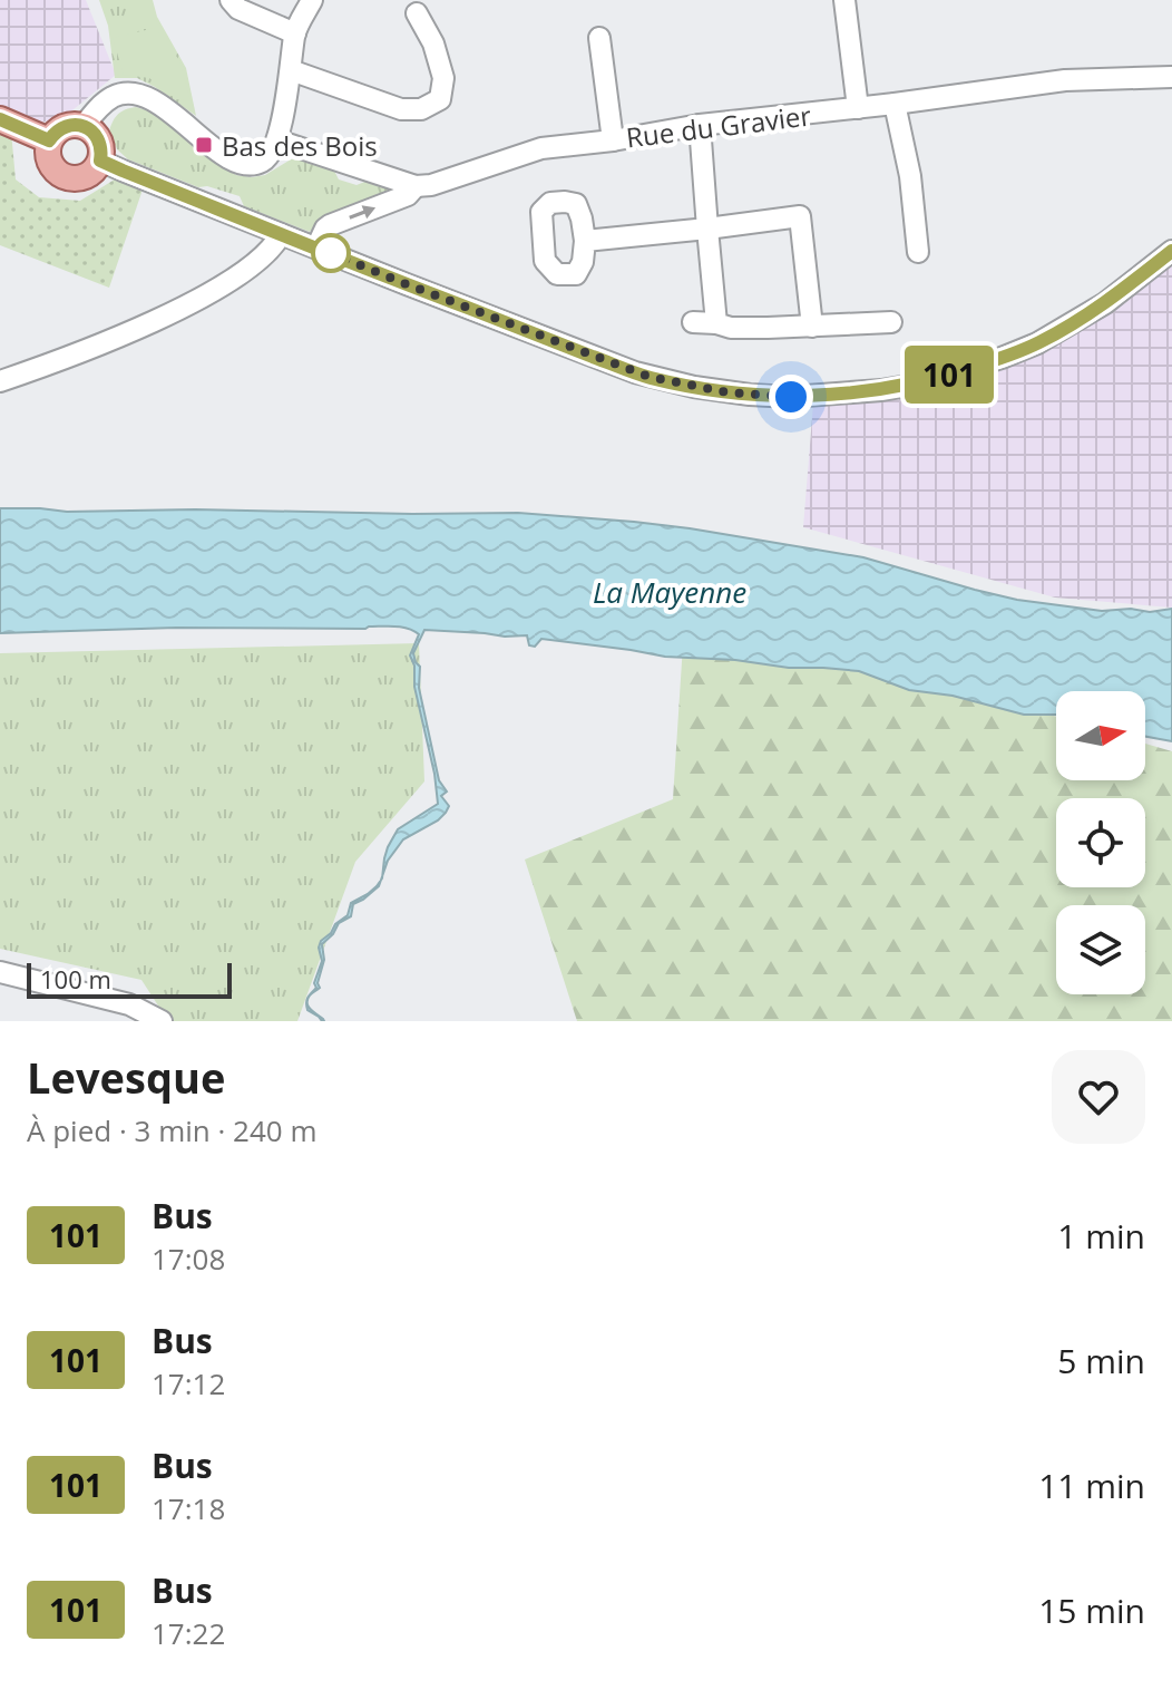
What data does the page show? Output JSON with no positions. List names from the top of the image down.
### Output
{
  "streets": {
    "street": ["Rue du Gravier"]
  },
  "water": ["La Mayenne"],
  "places": {
    "transit": ["Bas des Bois"]
  },
  "lines": ["bus line 101"],
  "scale_bar": "100 m",
  "north": "right",
  "page": {
    "on_map": "101",
    "scale": "100 m",
    "heading": ["Levesque", "À pied · 3 min · 240 m"],
    "list": [
      {
        "mark": "101",
        "name": "Bus",
        "note": "17:08",
        "value": "1 min"
      },
      {
        "mark": "101",
        "name": "Bus",
        "note": "17:12",
        "value": "5 min"
      },
      {
        "mark": "101",
        "name": "Bus",
        "note": "17:18",
        "value": "11 min"
      },
      {
        "mark": "101",
        "name": "Bus",
        "note": "17:22",
        "value": "15 min"
      }
    ]
  }
}
